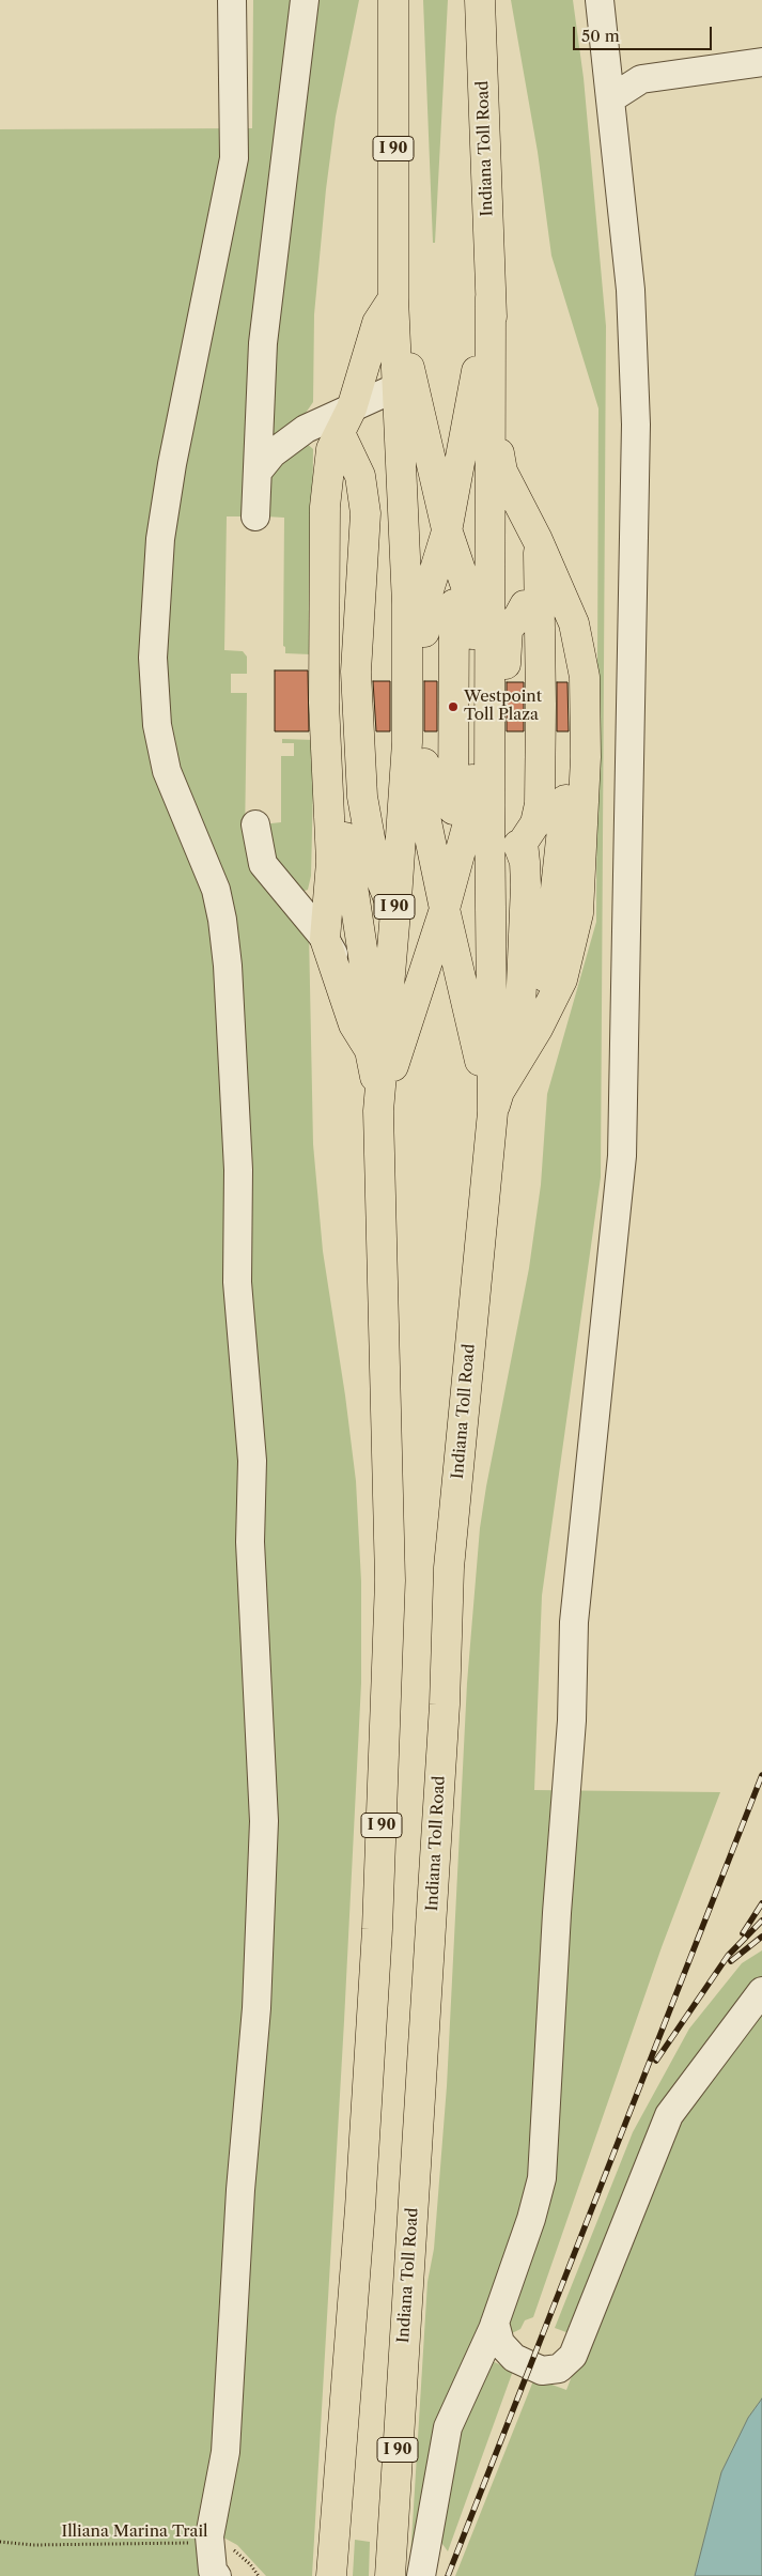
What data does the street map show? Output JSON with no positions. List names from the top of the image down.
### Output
{
  "streets": {
    "highway": ["I 90", "Indiana Toll Road"],
    "path": ["Illiana Marina Trail"]
  },
  "crossings": [
    ["I 90", "Indiana Toll Road"]
  ],
  "places": ["Westpoint Toll Plaza"],
  "scale_bar": "50 m"
}
